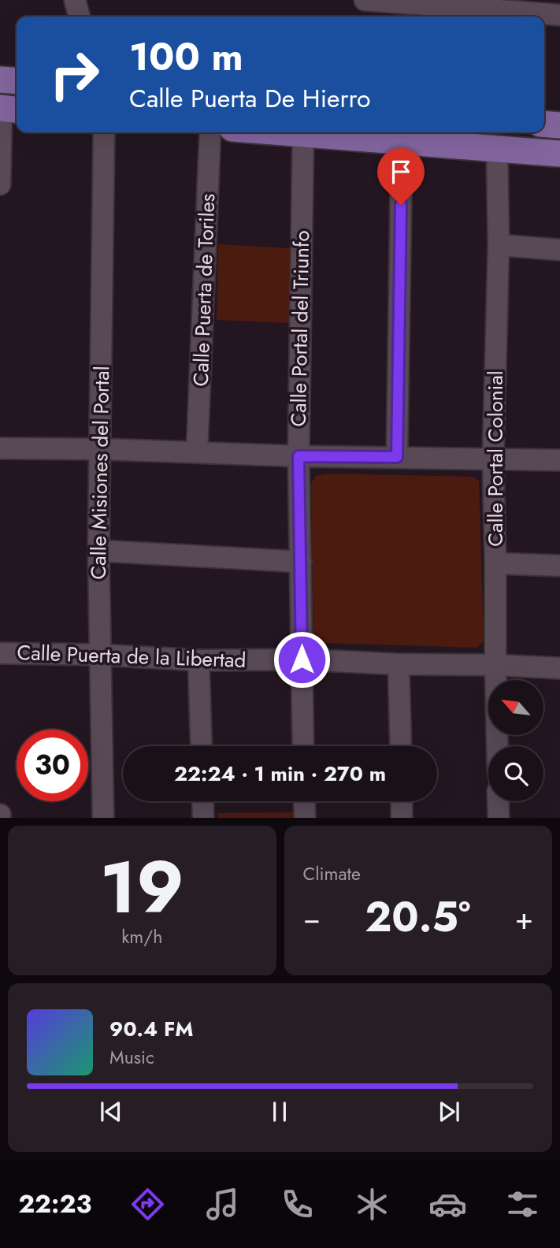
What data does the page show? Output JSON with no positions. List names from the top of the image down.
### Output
{
  "streets": {
    "street": [
      "Calle Puerta de Toriles",
      "Calle Portal del Triunfo",
      "Calle Portal Colonial",
      "Calle Misiones del Portal",
      "Calle Puerta de la Libertad"
    ]
  },
  "crossings": [
    ["Calle Portal del Triunfo", "Calle Puerta de la Libertad"],
    ["Calle Portal Colonial", "Calle Puerta de la Libertad"],
    ["Calle Misiones del Portal", "Calle Puerta de la Libertad"]
  ],
  "north": "top left",
  "page": {
    "turn": ["100 m", "Calle Puerta De Hierro"],
    "limit": "30",
    "trip": "22:24 · 1 min · 270 m",
    "tile": [
      ["19", "km/h"],
      "Climate"
    ],
    "heat": ["−", "20.5°", "+"],
    "song": ["90.4 FM", "Music"],
    "tabs": "22:23"
  }
}
